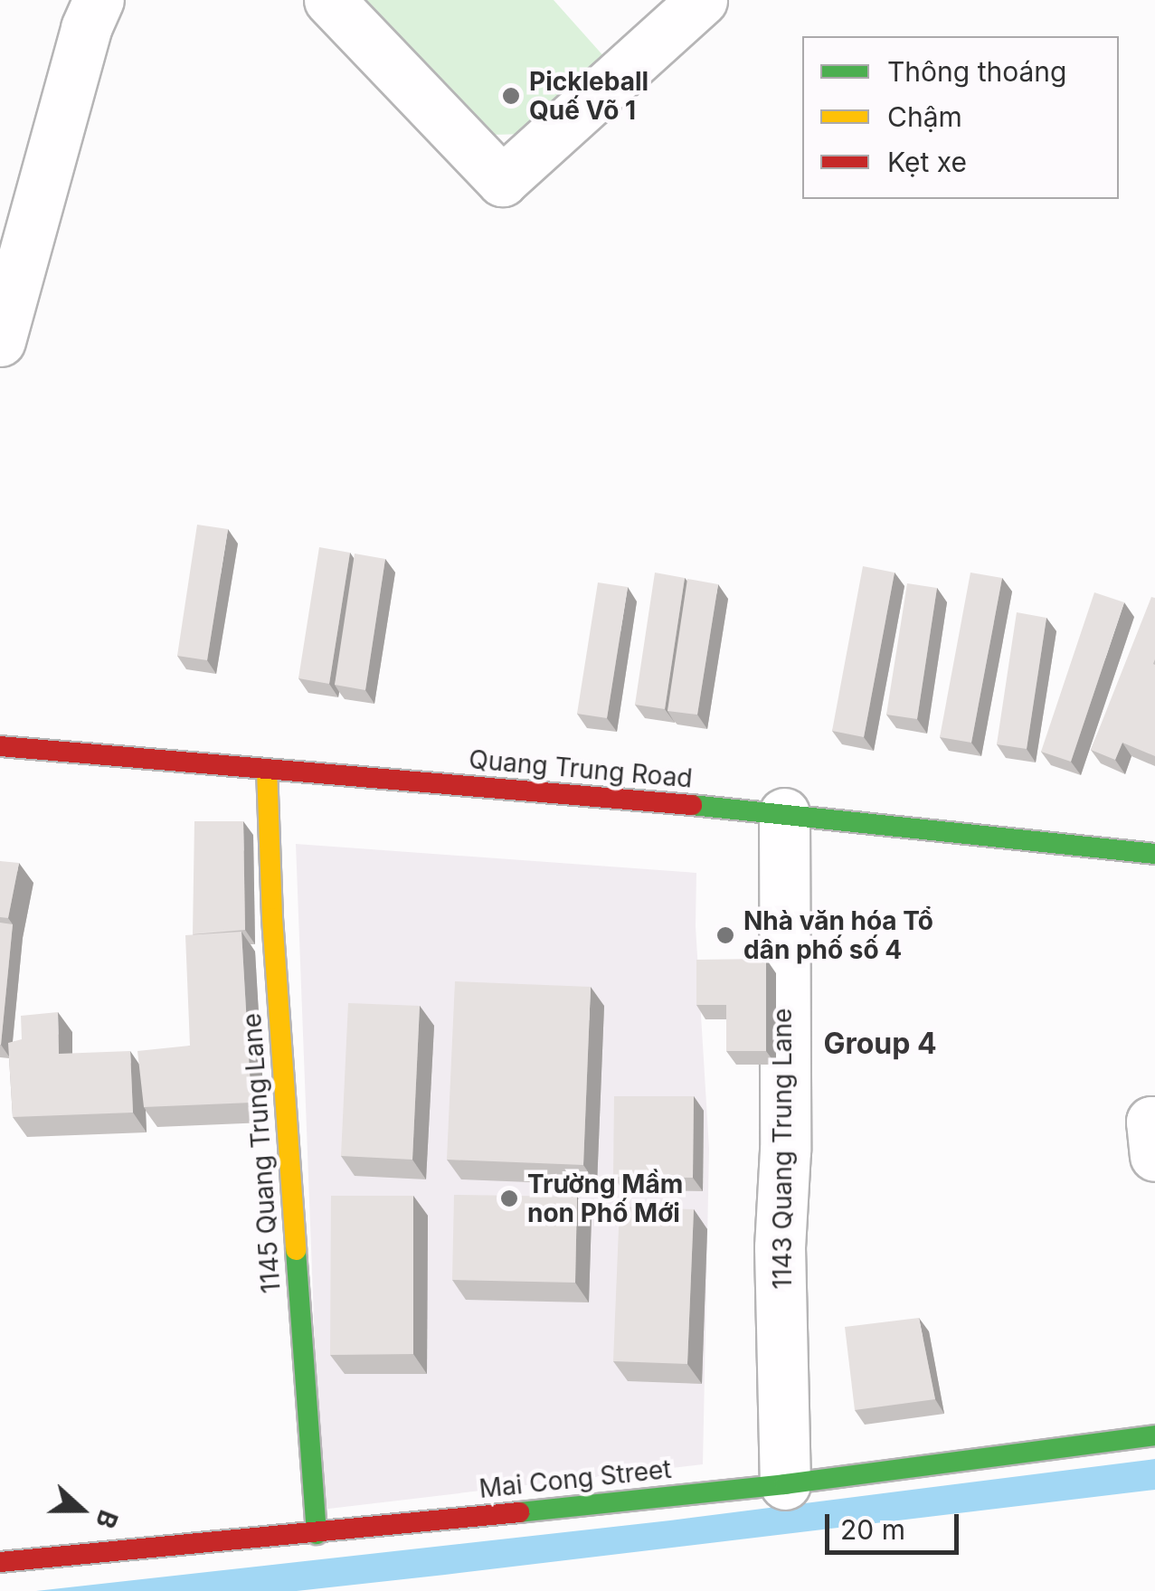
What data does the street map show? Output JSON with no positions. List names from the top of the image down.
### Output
{
  "streets": {
    "street": [
      "Quang Trung Road",
      "1143 Quang Trung Lane",
      "1145 Quang Trung Lane",
      "Mai Cong Street"
    ]
  },
  "crossings": [
    ["Quang Trung Road", "1143 Quang Trung Lane"],
    ["Quang Trung Road", "1145 Quang Trung Lane"],
    ["1143 Quang Trung Lane", "Mai Cong Street"],
    ["1145 Quang Trung Lane", "Mai Cong Street"]
  ],
  "districts": ["Group 4"],
  "places": ["Pickleball Quế Võ 1", "Nhà văn hóa Tổ dân phố số 4", "Trường Mầm non Phố Mới"],
  "legend": ["Thông thoáng", "Chậm", "Kẹt xe"],
  "scale_bar": "20 m",
  "north": "right"
}
